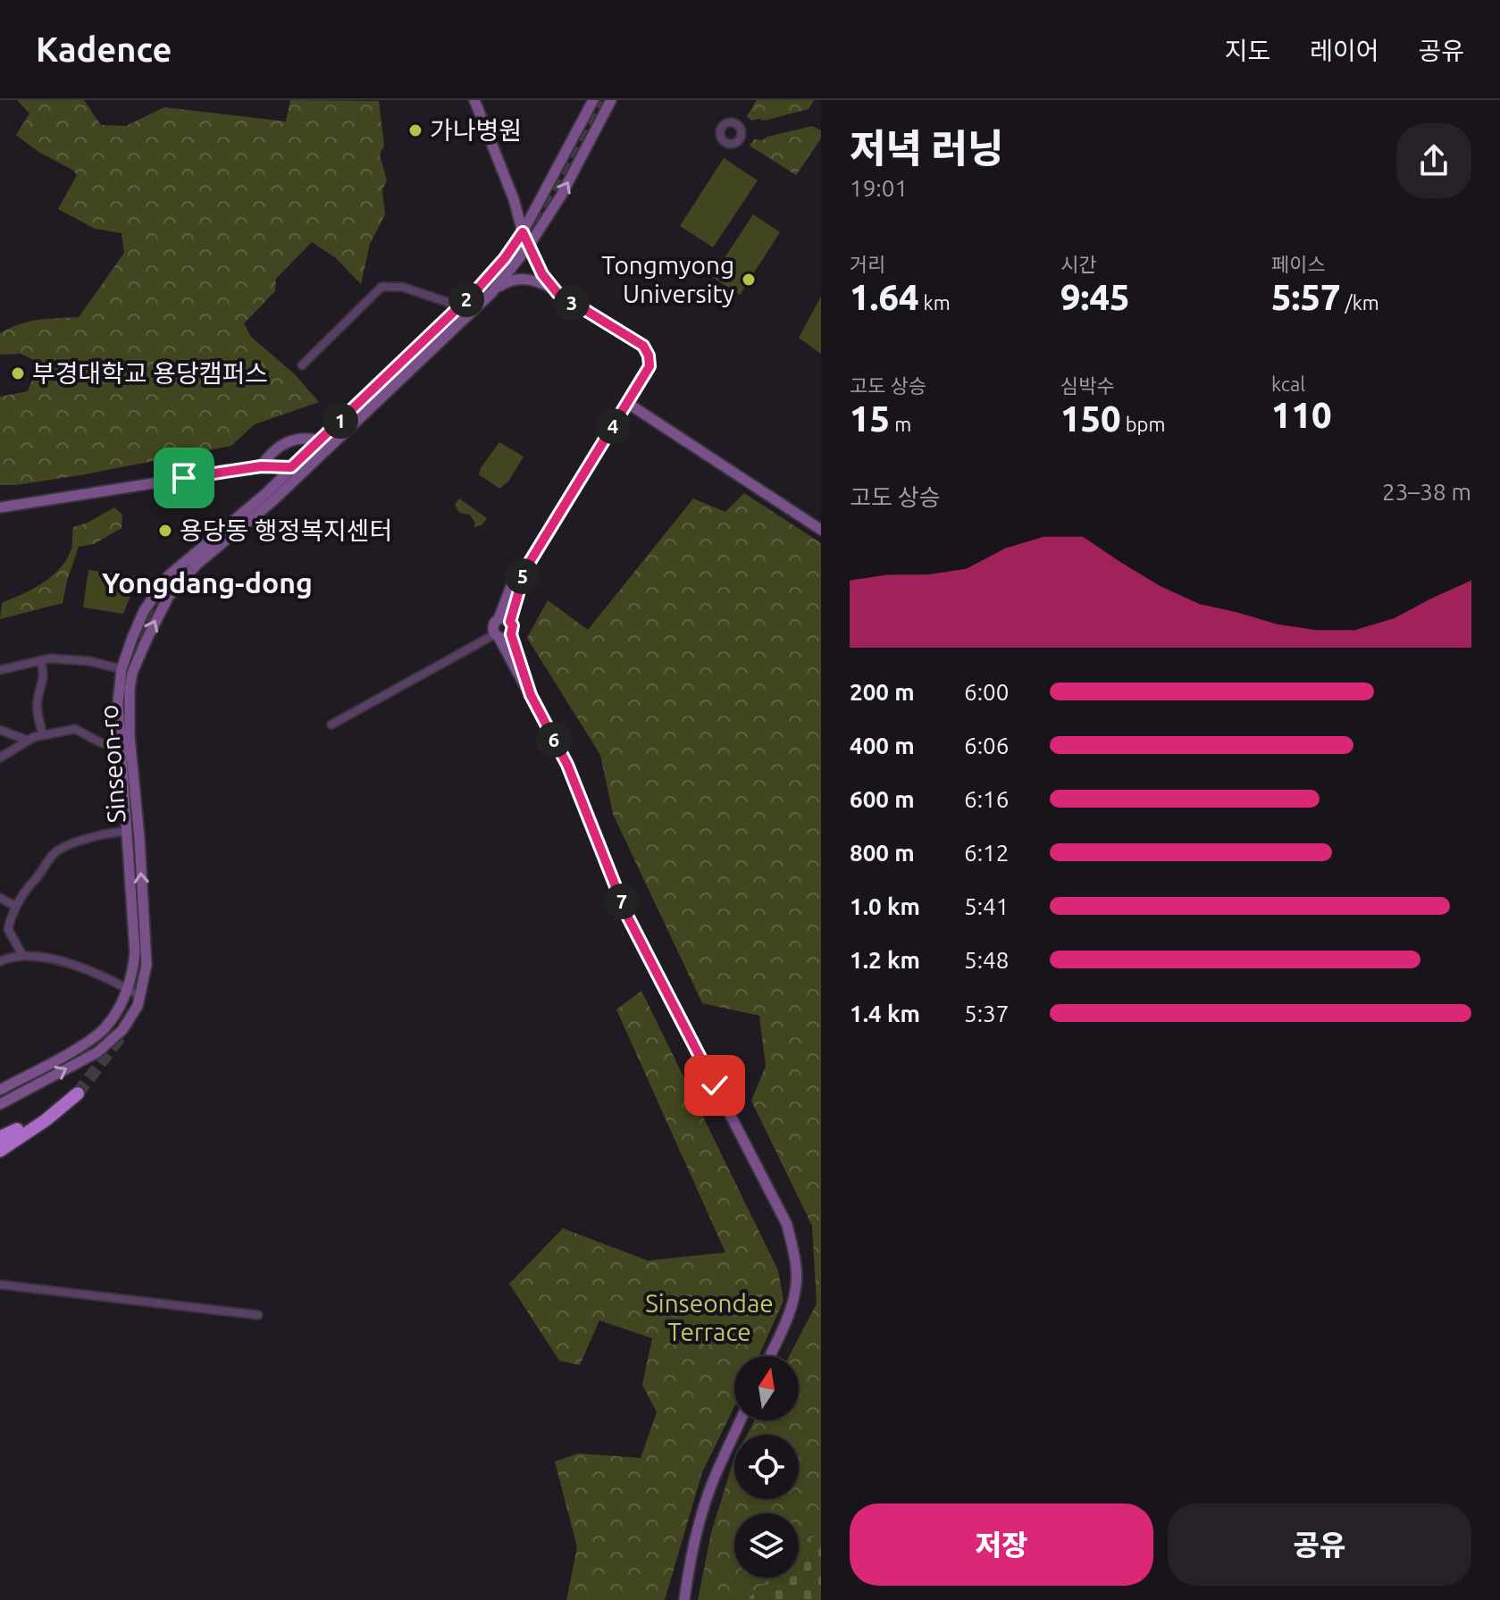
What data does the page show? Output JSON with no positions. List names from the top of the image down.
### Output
{
  "streets": {
    "main road": ["Sinseon-ro"]
  },
  "districts": ["Yongdang-dong"],
  "parks": ["Sinseondae Terrace"],
  "places": [
    "가나병원",
    "Tongmyong University",
    "부경대학교 용당캠퍼스",
    "용당동 행정복지센터"
  ],
  "north": "top",
  "page": {
    "header": "Kadence",
    "nav": ["지도", "레이어", "공유"],
    "heading": ["저녁 러닝", "19:01"],
    "stats": [
      ["거리", "1.64 km"],
      ["시간", "9:45"],
      ["페이스", "5:57 /km"],
      ["고도 상승", "15 m"],
      ["심박수", "150 bpm"],
      ["kcal", "110"]
    ],
    "pins": [
      "2",
      "3",
      "1",
      "4",
      "5",
      "6",
      "7"
    ],
    "chart": ["고도 상승", "23–38 m"],
    "list": [
      {
        "name": "200 m",
        "note": "6:00"
      },
      {
        "name": "400 m",
        "note": "6:06"
      },
      {
        "name": "600 m",
        "note": "6:16"
      },
      {
        "name": "800 m",
        "note": "6:12"
      },
      {
        "name": "1.0 km",
        "note": "5:41"
      },
      {
        "name": "1.2 km",
        "note": "5:48"
      },
      {
        "name": "1.4 km",
        "note": "5:37"
      }
    ],
    "buttons": ["저장", "공유"]
  }
}
